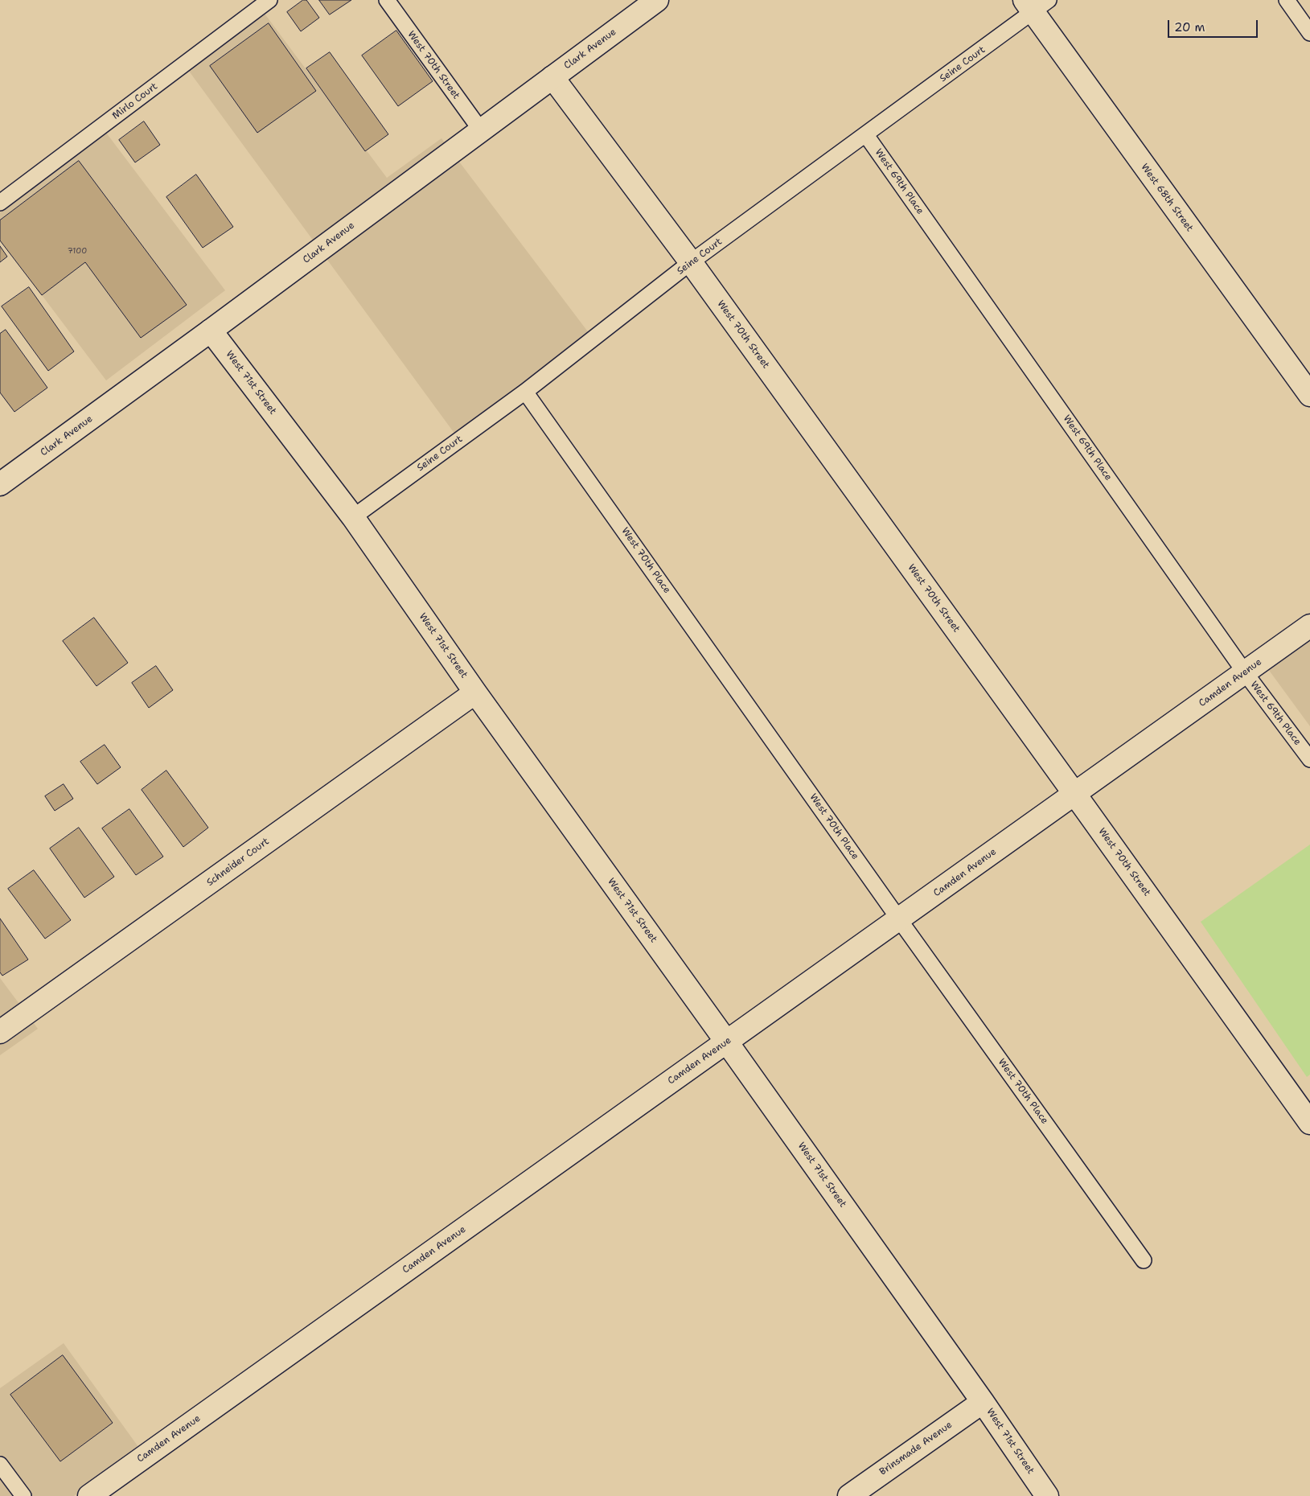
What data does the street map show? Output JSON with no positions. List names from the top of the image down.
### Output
{
  "streets": {
    "street": [
      "Clark Avenue",
      "West 70th Street",
      "West 68th Street",
      "West 71st Street",
      "Camden Avenue",
      "Schneider Court",
      "Brinsmade Avenue"
    ],
    "lane": [
      "Seine Court",
      "Mirlo Court",
      "West 69th Place",
      "West 70th Place"
    ]
  },
  "crossings": [
    ["Clark Avenue", "West 70th Street"],
    ["Clark Avenue", "West 71st Street"],
    ["Seine Court", "West 70th Street"],
    ["Seine Court", "West 69th Place"],
    ["Seine Court", "West 68th Street"],
    ["Seine Court", "West 71st Street"],
    ["Seine Court", "West 70th Place"],
    ["West 70th Street", "Camden Avenue"],
    ["West 69th Place", "Camden Avenue"],
    ["West 71st Street", "Camden Avenue"],
    ["West 71st Street", "Schneider Court"],
    ["West 71st Street", "Brinsmade Avenue"],
    ["West 70th Place", "Camden Avenue"]
  ],
  "house_numbers": ["7100"],
  "scale_bar": "20 m"
}
